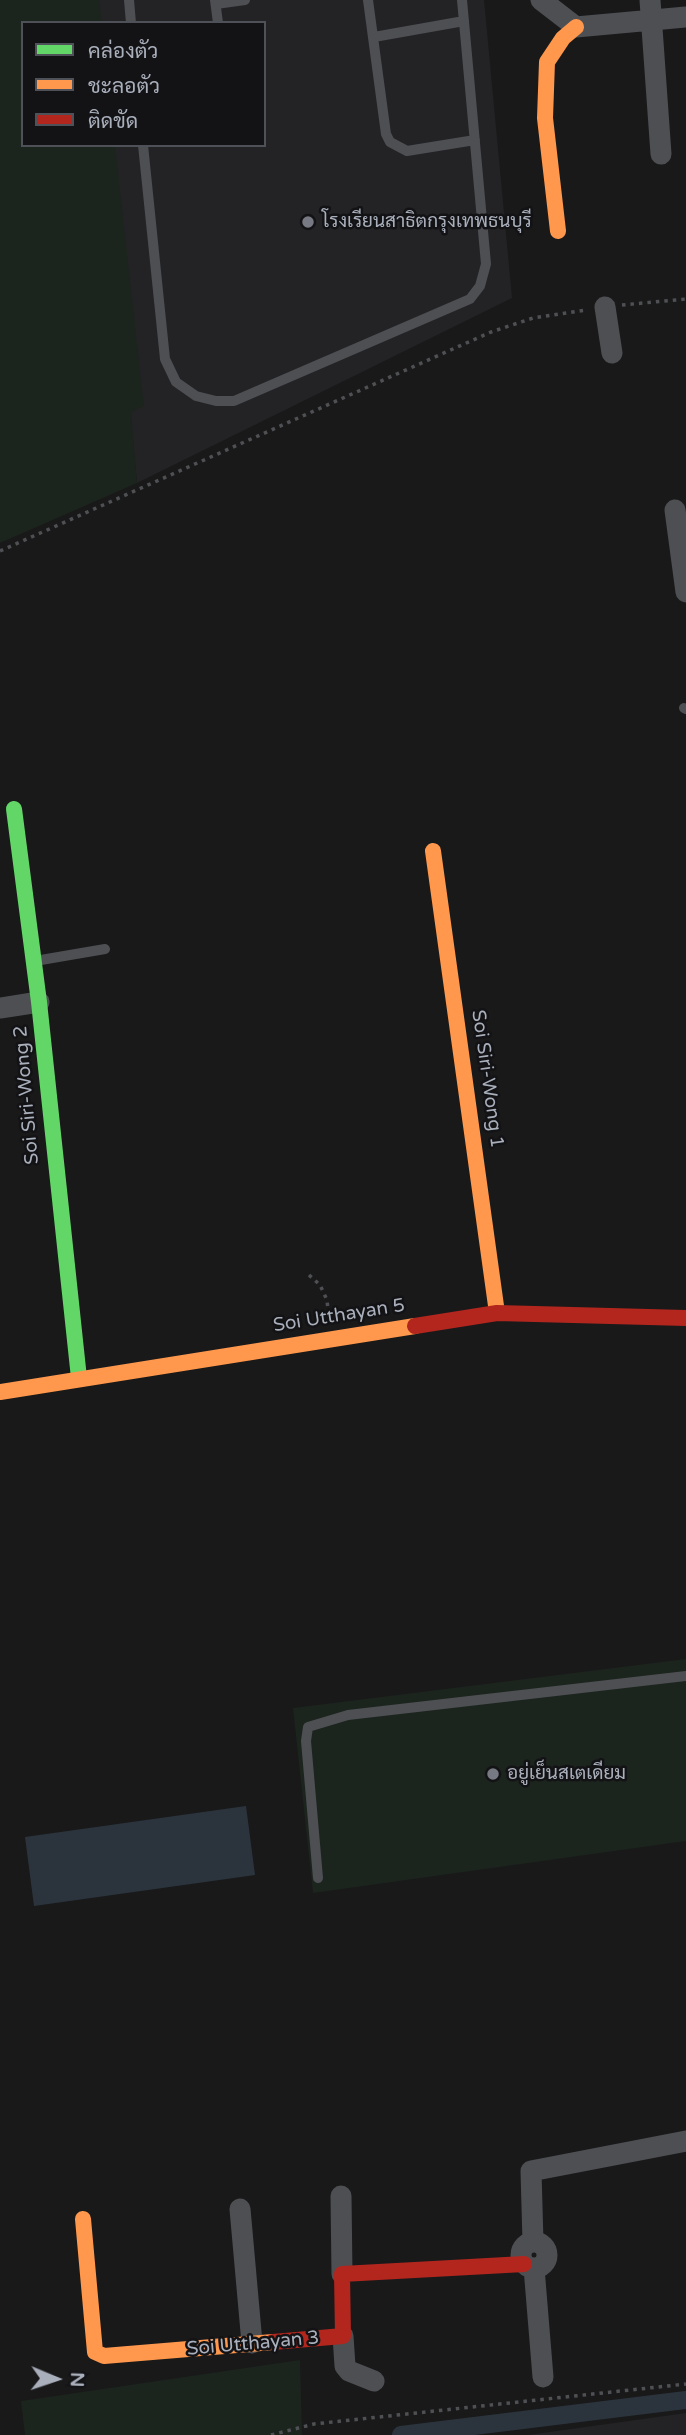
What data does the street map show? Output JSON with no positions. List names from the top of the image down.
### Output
{
  "streets": {
    "street": [
      "Soi Siri-Wong 1",
      "Soi Siri-Wong 2",
      "Soi Utthayan 5",
      "Soi Utthayan 3"
    ]
  },
  "crossings": [
    ["Soi Siri-Wong 1", "Soi Utthayan 5"],
    ["Soi Siri-Wong 2", "Soi Utthayan 5"]
  ],
  "places": ["โรงเรียนสาธิตกรุงเทพธนบุรี", "อยู่เย็นสเตเดียม"],
  "legend": ["คล่องตัว", "ชะลอตัว", "ติดขัด"],
  "north": "right"
}
